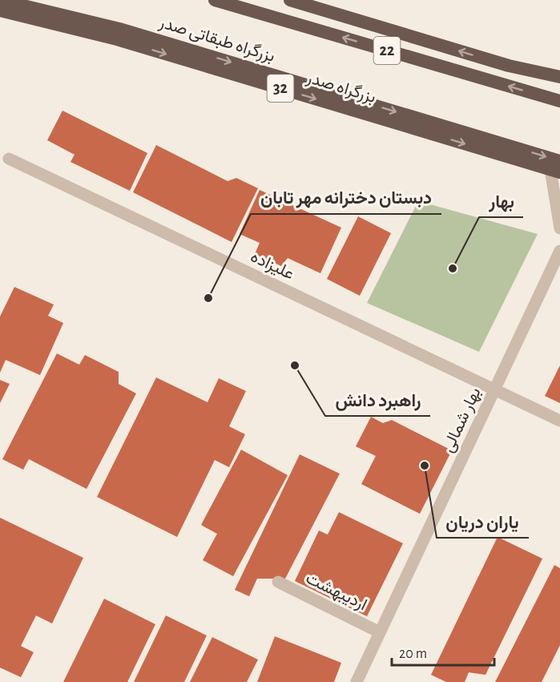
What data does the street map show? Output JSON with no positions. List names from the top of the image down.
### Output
{
  "streets": {
    "highway": [
      "بزرگراه طبقاتی صدر",
      "22",
      "بزرگراه صدر",
      "32"
    ],
    "street": ["علیزاده", "بهار شمالی", "اردیبهشت"]
  },
  "crossings": [
    ["بزرگراه طبقاتی صدر", "بزرگراه صدر"],
    ["علیزاده", "بهار شمالی"],
    ["بهار شمالی", "اردیبهشت"]
  ],
  "places": [
    "بهار",
    "دبستان دخترانه مهر تابان",
    "راهبرد دانش",
    "یاران دریان"
  ],
  "scale_bar": "20 m"
}
